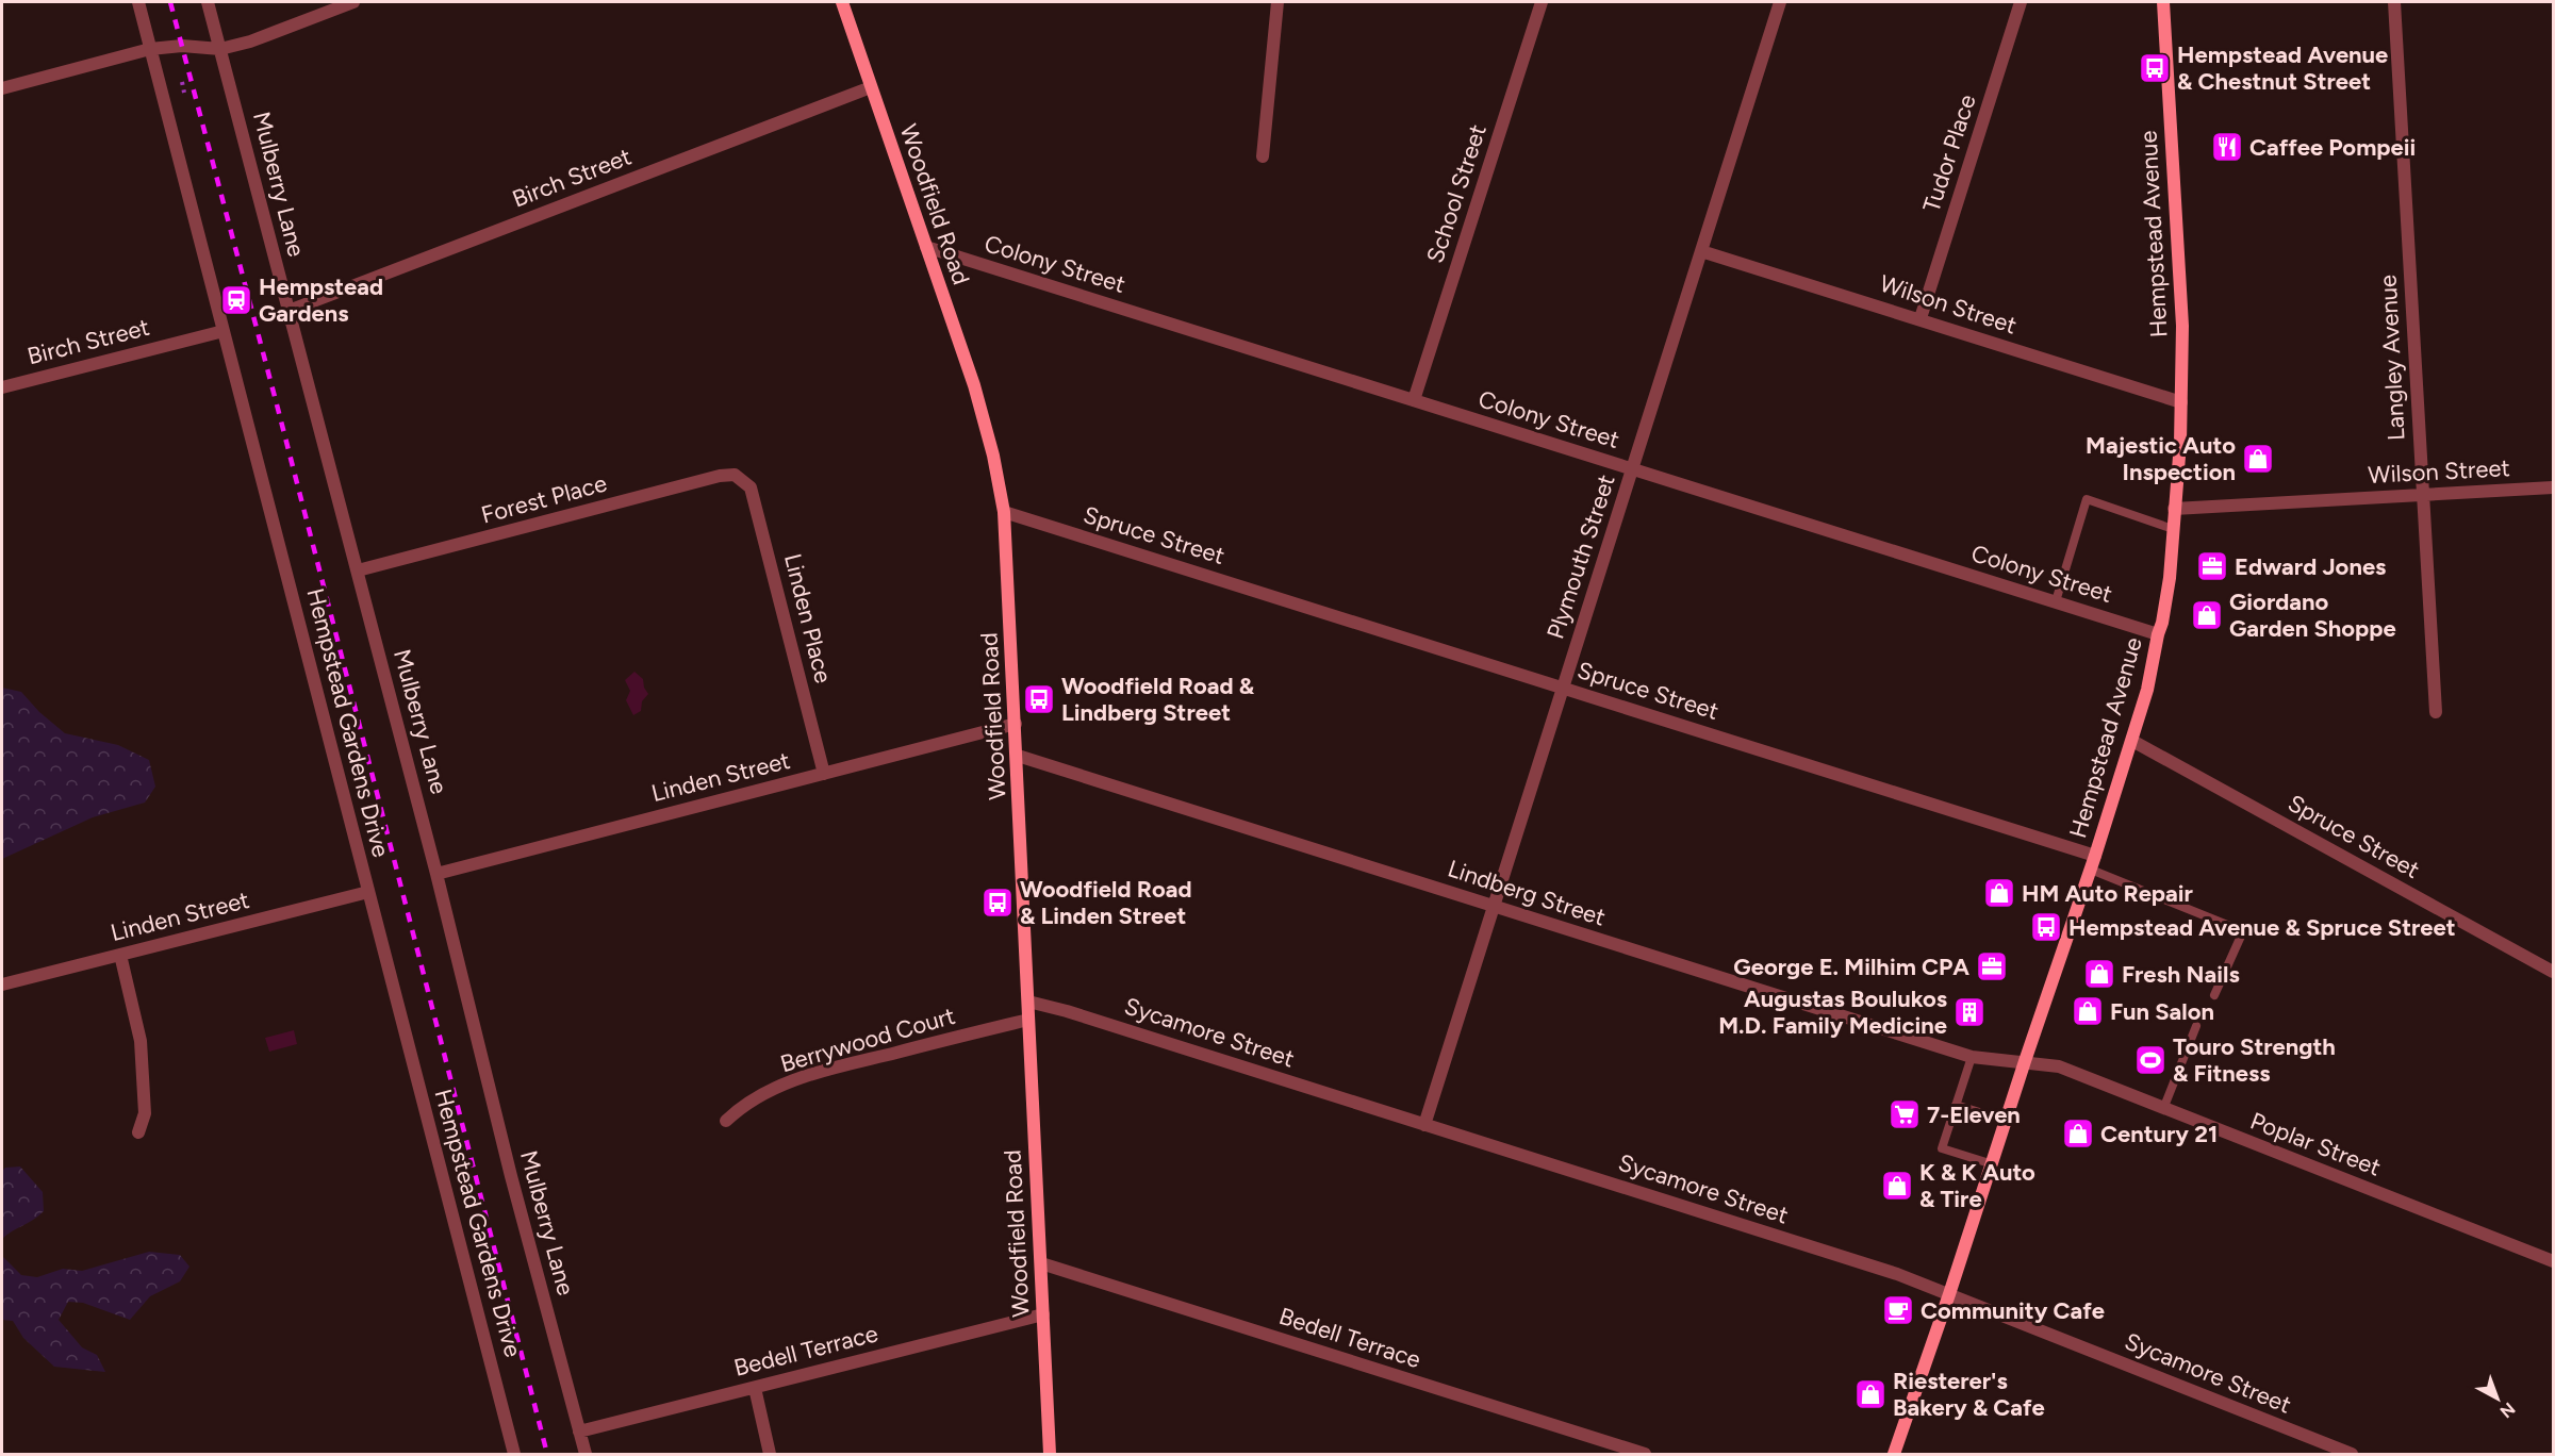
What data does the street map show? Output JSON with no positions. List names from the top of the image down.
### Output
{
  "streets": {
    "main road": ["Woodfield Road", "Hempstead Avenue"],
    "street": [
      "Tudor Place",
      "Birch Street",
      "Mulberry Lane",
      "School Street",
      "Colony Street",
      "Wilson Street",
      "Langley Avenue",
      "Forest Place",
      "Spruce Street",
      "Plymouth Street",
      "Linden Place",
      "Hempstead Gardens Drive",
      "Linden Street",
      "Lindberg Street",
      "Sycamore Street",
      "Berrywood Court",
      "Poplar Street",
      "Bedell Terrace"
    ]
  },
  "crossings": [
    ["Tudor Place", "Wilson Street"],
    ["Birch Street", "Mulberry Lane"],
    ["Birch Street", "Woodfield Road"],
    ["Birch Street", "Hempstead Gardens Drive"],
    ["Mulberry Lane", "Forest Place"],
    ["Mulberry Lane", "Linden Street"],
    ["Mulberry Lane", "Bedell Terrace"],
    ["School Street", "Colony Street"],
    ["Woodfield Road", "Colony Street"],
    ["Woodfield Road", "Spruce Street"],
    ["Woodfield Road", "Linden Street"],
    ["Woodfield Road", "Lindberg Street"],
    ["Woodfield Road", "Sycamore Street"],
    ["Woodfield Road", "Berrywood Court"],
    ["Woodfield Road", "Bedell Terrace"],
    ["Hempstead Avenue", "Colony Street"],
    ["Hempstead Avenue", "Wilson Street"],
    ["Hempstead Avenue", "Spruce Street"],
    ["Hempstead Avenue", "Lindberg Street"],
    ["Hempstead Avenue", "Sycamore Street"],
    ["Hempstead Avenue", "Poplar Street"],
    ["Colony Street", "Plymouth Street"],
    ["Wilson Street", "Langley Avenue"],
    ["Wilson Street", "Plymouth Street"],
    ["Forest Place", "Linden Place"],
    ["Spruce Street", "Plymouth Street"],
    ["Plymouth Street", "Lindberg Street"],
    ["Plymouth Street", "Sycamore Street"],
    ["Linden Place", "Linden Street"],
    ["Hempstead Gardens Drive", "Linden Street"],
    ["Lindberg Street", "Poplar Street"]
  ],
  "places": {
    "bus stop": [
      "Hempstead Avenue & Chestnut Street",
      "Woodfield Road & Lindberg Street",
      "Woodfield Road & Linden Street",
      "Hempstead Avenue & Spruce Street"
    ],
    "restaurant": ["Caffee Pompeii"],
    "station": ["Hempstead Gardens"],
    "shop": [
      "Majestic Auto Inspection",
      "Giordano Garden Shoppe",
      "HM Auto Repair",
      "Fresh Nails",
      "Fun Salon",
      "Century 21",
      "K & K Auto & Tire",
      "Riesterer's Bakery & Cafe"
    ],
    "office": ["Edward Jones", "George E. Milhim CPA"],
    "building": ["Augustas Boulukos M.D. Family Medicine"],
    "sports": ["Touro Strength & Fitness"],
    "supermarket": ["7-Eleven"],
    "cafe": ["Community Cafe"]
  },
  "north": "bottom right"
}
